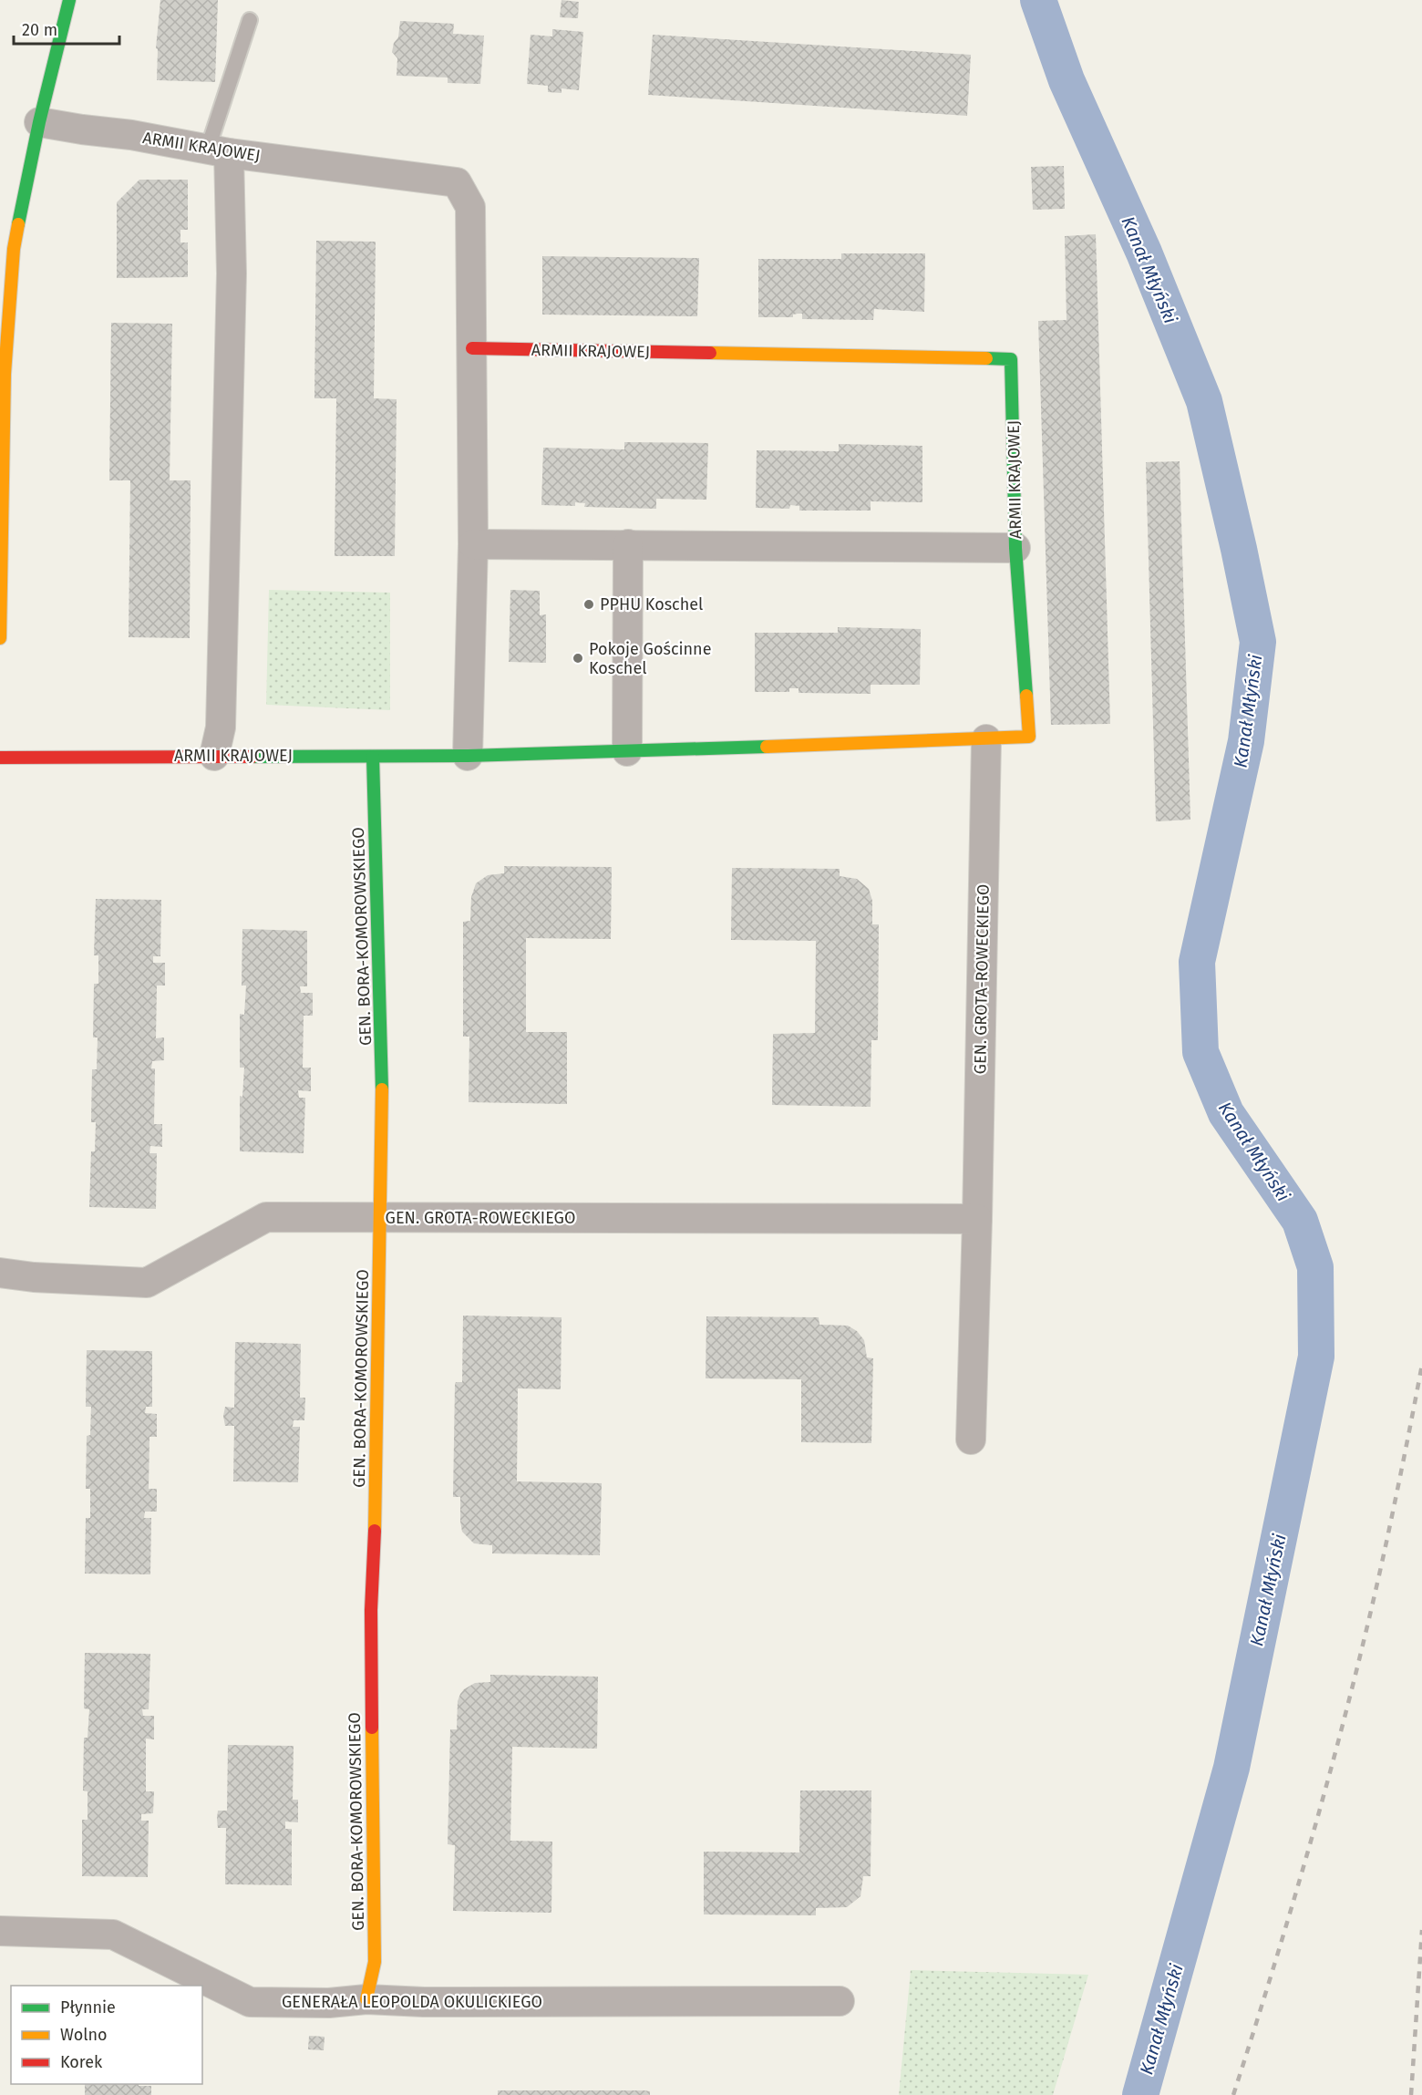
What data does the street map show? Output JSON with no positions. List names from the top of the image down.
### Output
{
  "streets": {
    "street": [
      "ARMII KRAJOWEJ",
      "GEN. BORA-KOMOROWSKIEGO",
      "GEN. GROTA-ROWECKIEGO",
      "GENERAŁA LEOPOLDA OKULICKIEGO"
    ]
  },
  "crossings": [
    ["ARMII KRAJOWEJ", "GEN. BORA-KOMOROWSKIEGO"],
    ["ARMII KRAJOWEJ", "GEN. GROTA-ROWECKIEGO"],
    ["GEN. BORA-KOMOROWSKIEGO", "GEN. GROTA-ROWECKIEGO"],
    ["GEN. BORA-KOMOROWSKIEGO", "GENERAŁA LEOPOLDA OKULICKIEGO"]
  ],
  "water": ["Kanał Młyński"],
  "places": ["PPHU Koschel", "Pokoje Gościnne Koschel"],
  "legend": ["Płynnie", "Wolno", "Korek"],
  "scale_bar": "20 m"
}
